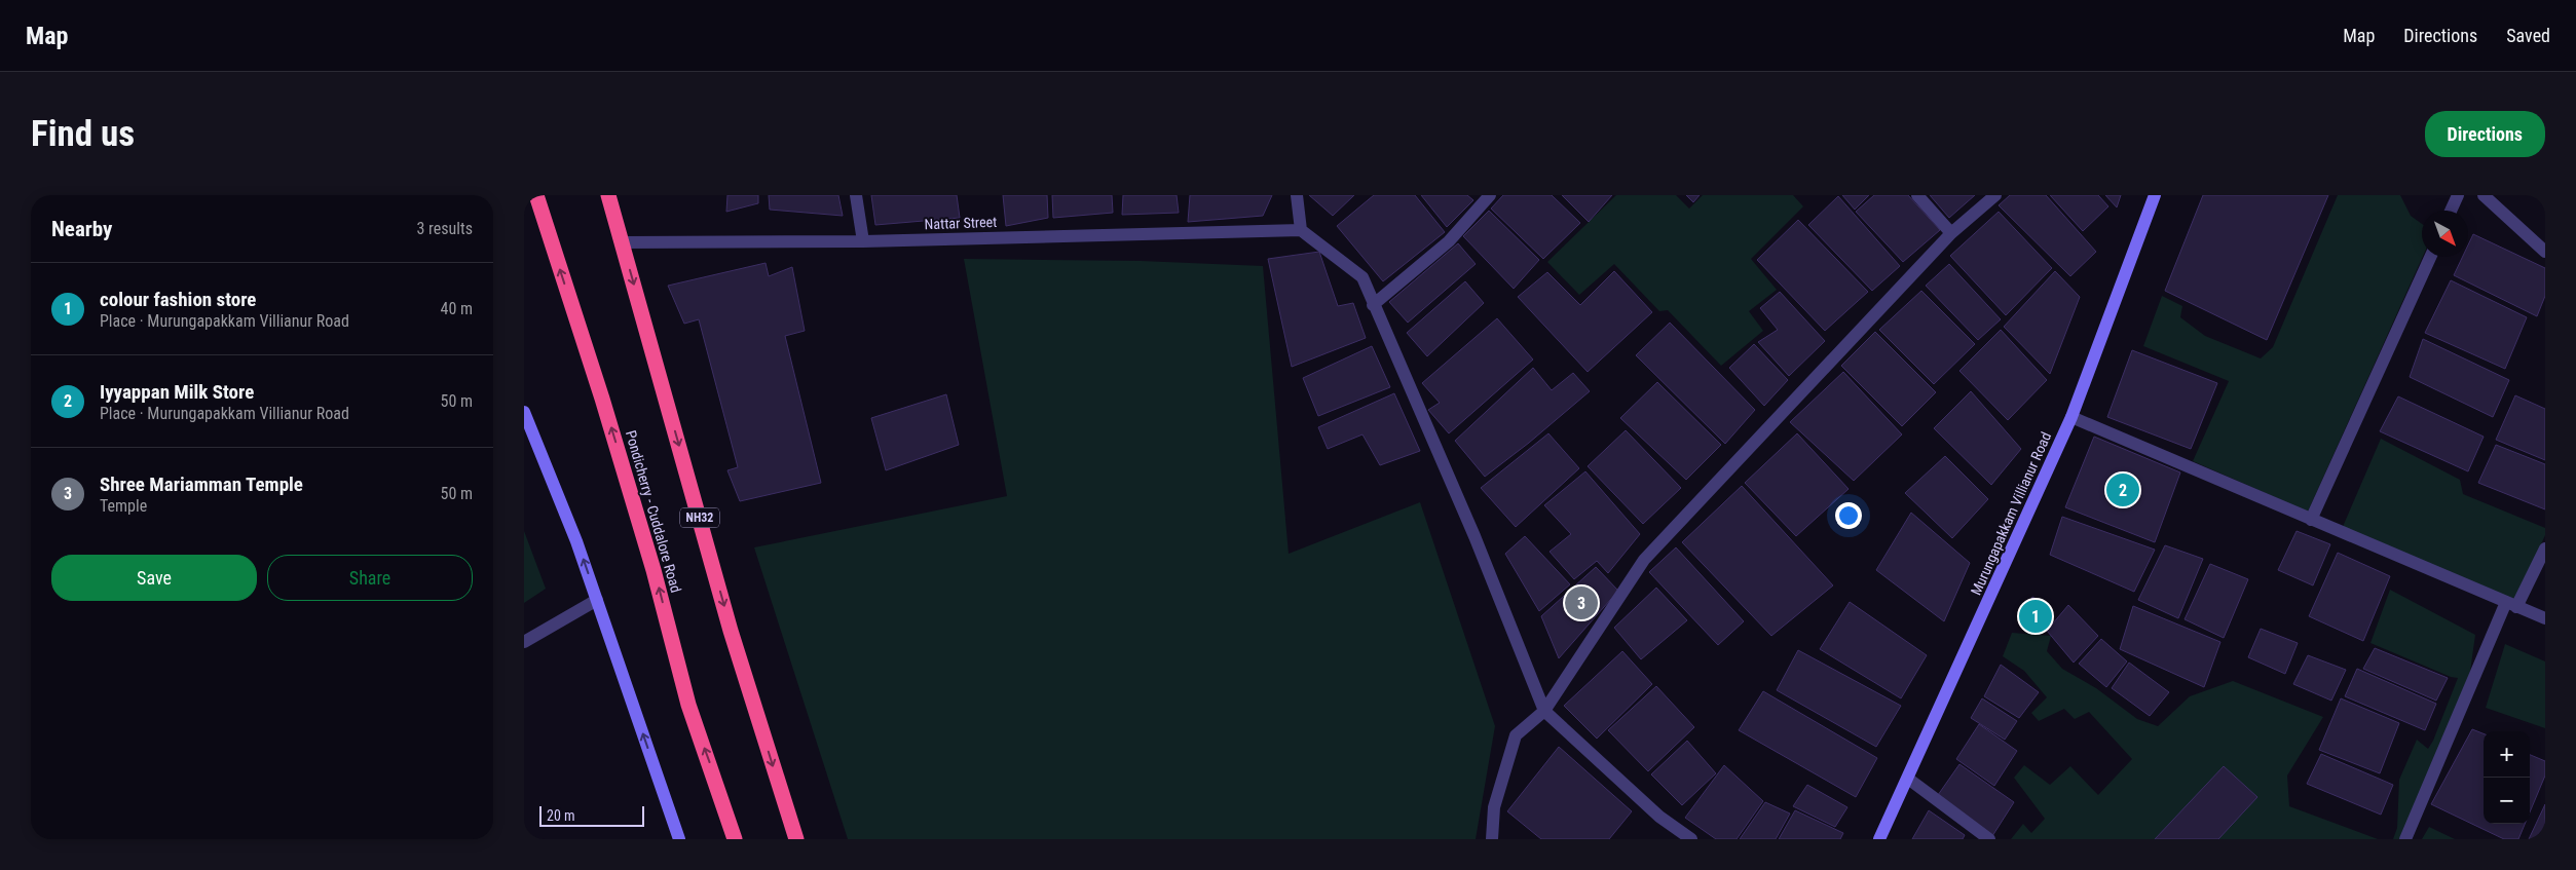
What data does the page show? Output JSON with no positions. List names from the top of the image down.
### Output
{
  "streets": {
    "highway": ["Pondicherry - Cuddalore Road", "NH32"],
    "main road": ["Murungapakkam Villianur Road"],
    "street": ["Nattar Street"]
  },
  "crossings": [
    ["Nattar Street", "NH32"]
  ],
  "scale_bar": "20 m",
  "north": "bottom right",
  "page": {
    "header": "Map",
    "nav": ["Map", "Directions", "Saved"],
    "buttons": [
      "Directions",
      ["Save", "Share"]
    ],
    "title": "Find us",
    "heading": ["Nearby", "3 results"],
    "list": [
      {
        "mark": "1",
        "name": "colour fashion store",
        "note": "Place · Murungapakkam Villianur Road",
        "value": "40 m"
      },
      {
        "mark": "2",
        "name": "Iyyappan Milk Store",
        "note": "Place · Murungapakkam Villianur Road",
        "value": "50 m"
      },
      {
        "mark": "3",
        "name": "Shree Mariamman Temple",
        "note": "Temple",
        "value": "50 m"
      }
    ],
    "pins": ["2", "3", "1"],
    "map_buttons": ["+", "−"],
    "scale": "20 m"
  }
}
